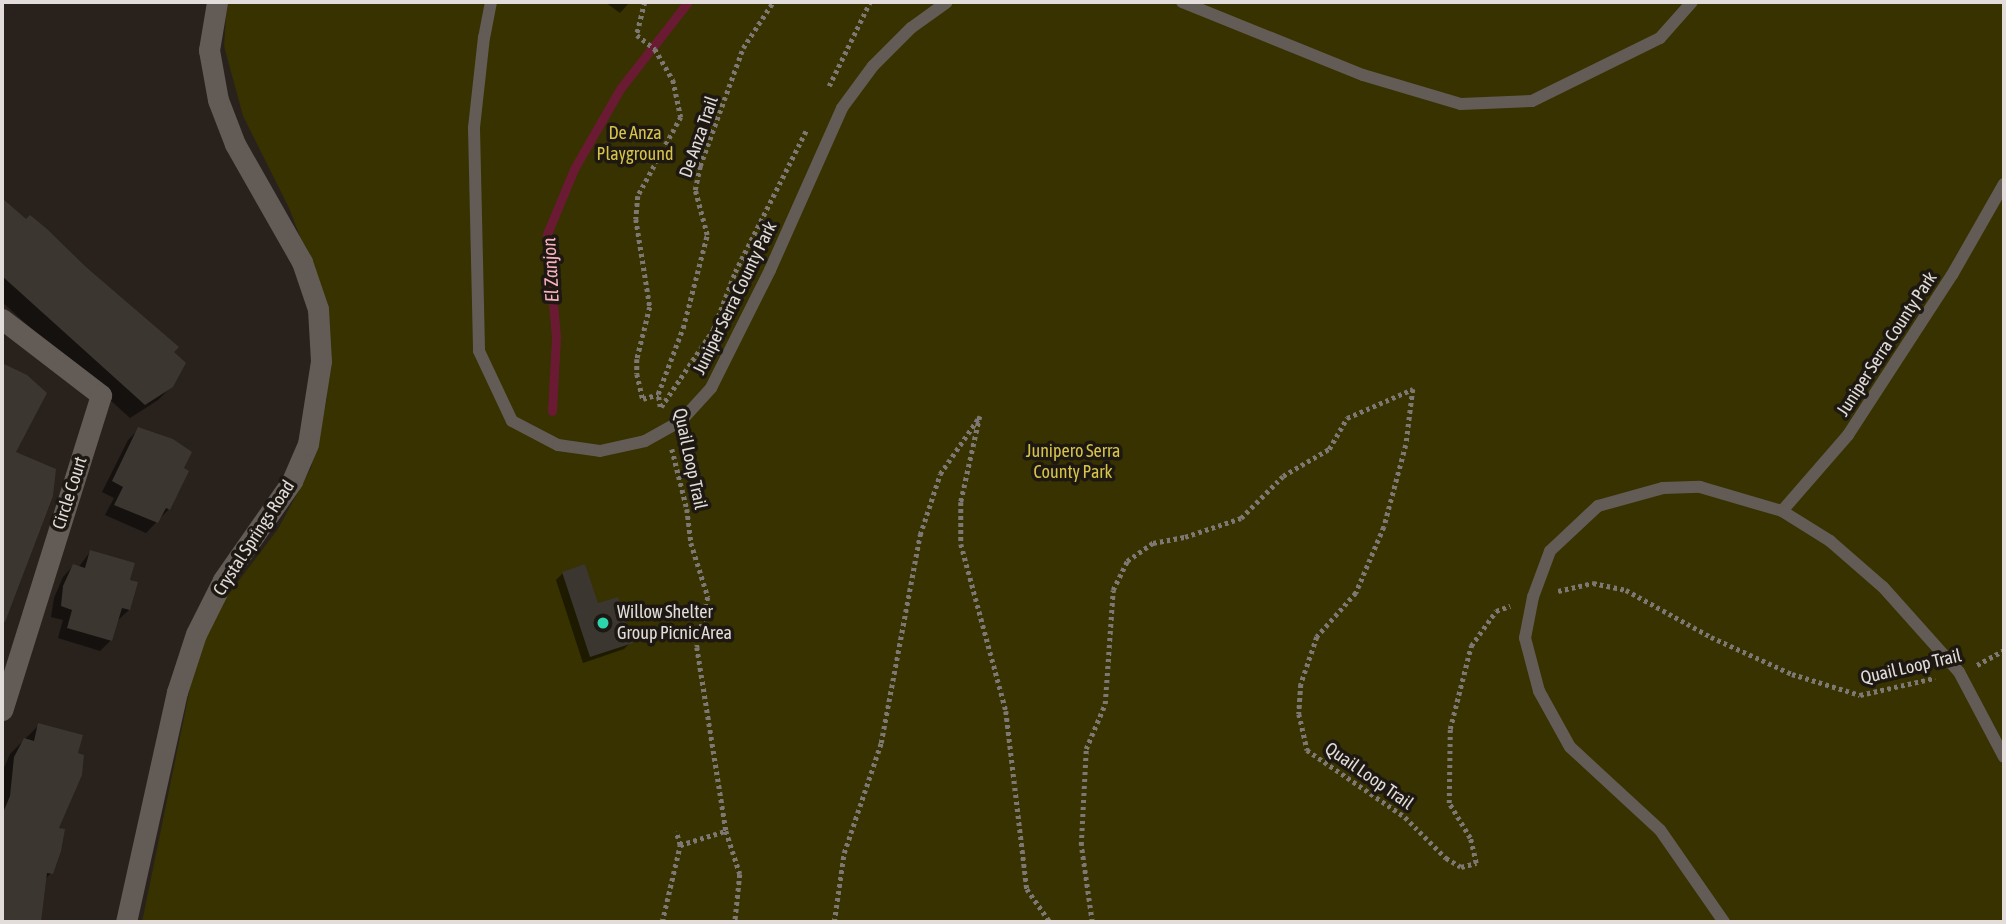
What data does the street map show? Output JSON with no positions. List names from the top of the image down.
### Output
{
  "streets": {
    "street": ["Circle Court", "Crystal Springs Road"],
    "lane": ["Juniper Serra County Park"],
    "path": ["De Anza Trail", "Quail Loop Trail"]
  },
  "crossings": [
    ["Juniper Serra County Park", "Quail Loop Trail"]
  ],
  "water": ["El Zanjon"],
  "parks": ["De Anza Playground", "Junipero Serra County Park"],
  "places": ["Willow Shelter Group Picnic Area"]
}
